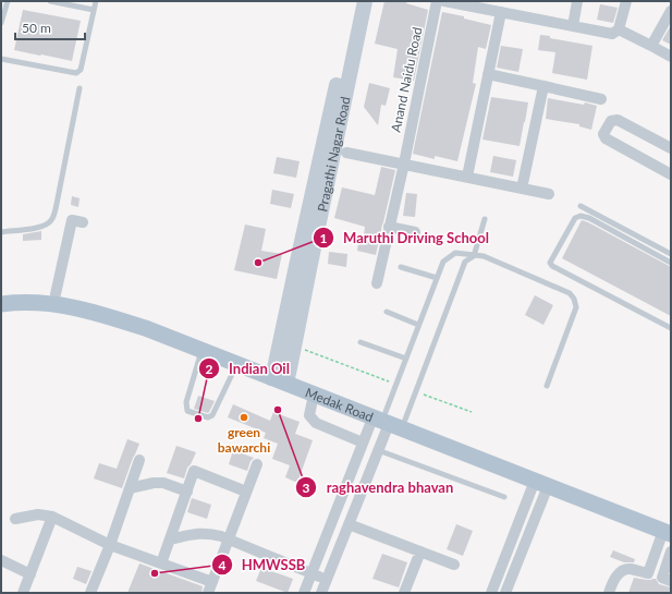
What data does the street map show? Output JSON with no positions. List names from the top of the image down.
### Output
{
  "streets": {
    "main road": ["Pragathi Nagar Road", "Medak Road"],
    "street": ["Anand Naidu Road"]
  },
  "crossings": [
    ["Pragathi Nagar Road", "Medak Road"]
  ],
  "places": [
    "Maruthi Driving School",
    "raghavendra bhavan",
    "green bawarchi",
    "Indian Oil",
    "HMWSSB"
  ],
  "scale_bar": "50 m"
}
